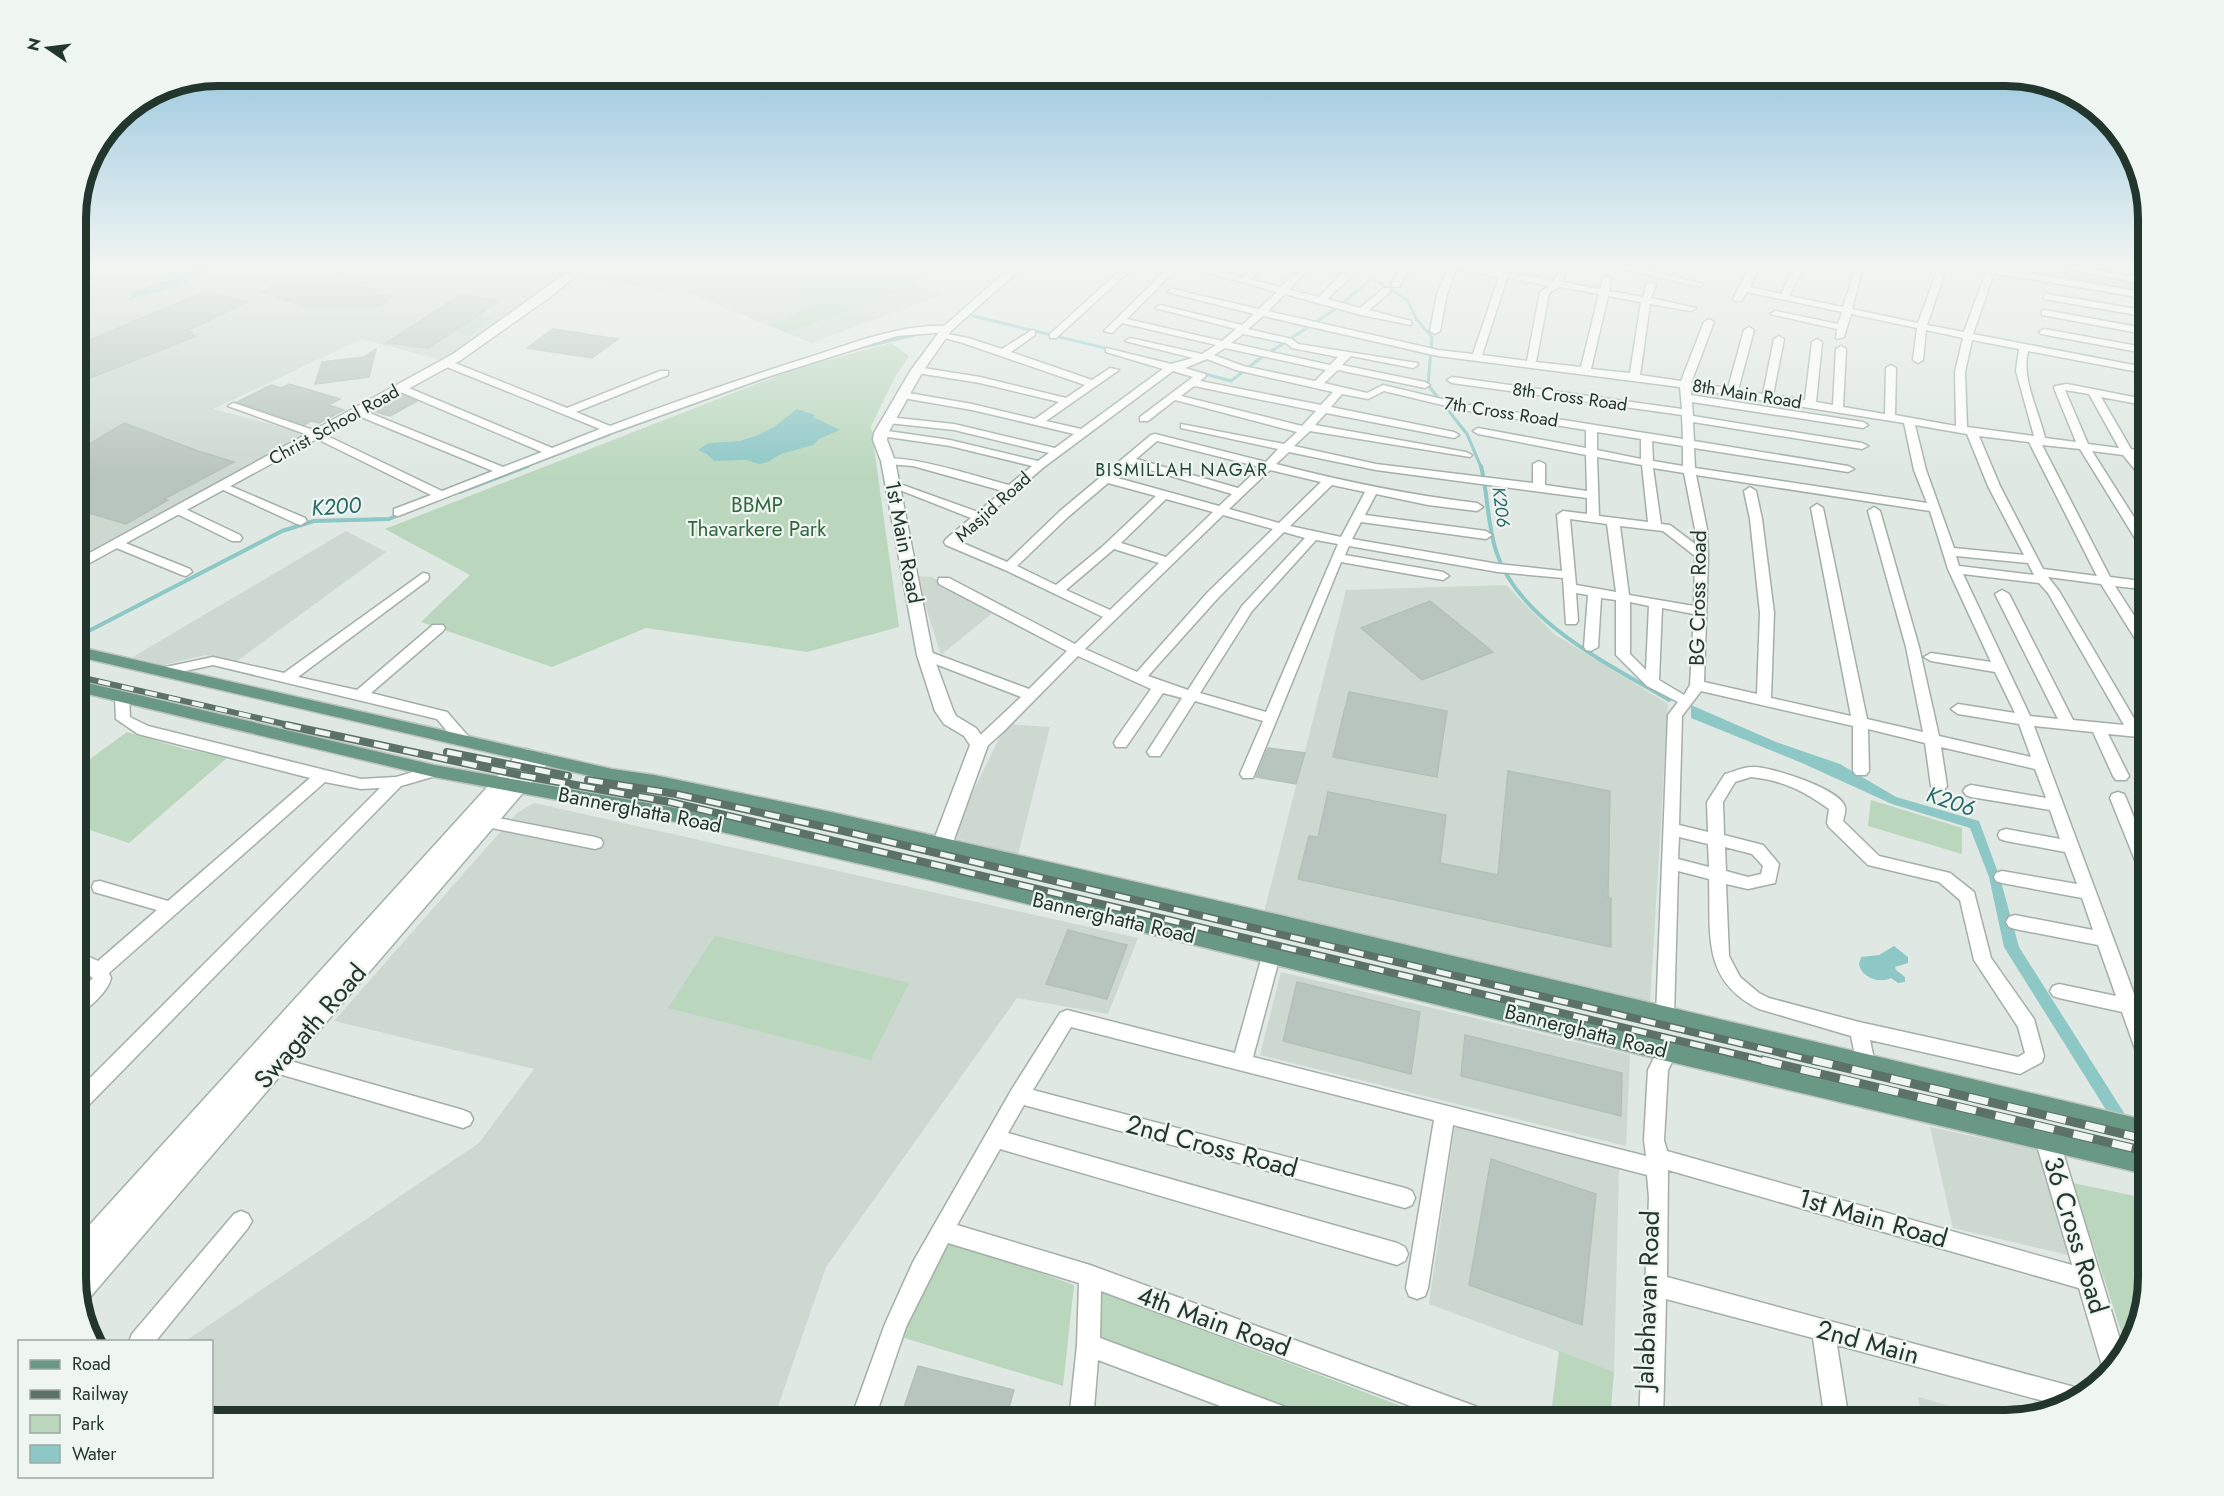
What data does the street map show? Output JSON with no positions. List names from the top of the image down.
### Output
{
  "streets": {
    "main road": ["Bannerghatta Road"],
    "street": [
      "8th Main Road",
      "8th Cross Road",
      "7th Cross Road",
      "Christ School Road",
      "Masjid Road",
      "1st Main Road",
      "BG Cross Road",
      "Swagath Road",
      "2nd Cross Road",
      "36 Cross Road",
      "Jalabhavan Road",
      "4th Main Road",
      "2nd Main"
    ]
  },
  "crossings": [
    ["8th Main Road", "BG Cross Road"],
    ["8th Cross Road", "BG Cross Road"],
    ["7th Cross Road", "Masjid Road"],
    ["7th Cross Road", "BG Cross Road"],
    ["1st Main Road", "2nd Cross Road"],
    ["1st Main Road", "36 Cross Road"],
    ["1st Main Road", "Jalabhavan Road"],
    ["BG Cross Road", "Bannerghatta Road"],
    ["Bannerghatta Road", "Swagath Road"],
    ["Bannerghatta Road", "36 Cross Road"],
    ["Bannerghatta Road", "Jalabhavan Road"],
    ["Jalabhavan Road", "2nd Main"]
  ],
  "districts": ["BISMILLAH NAGAR"],
  "water": ["K200", "K206"],
  "parks": ["BBMP Thavarkere Park"],
  "legend": [
    "Road",
    "Railway",
    "Park",
    "Water"
  ],
  "north": "left"
}
